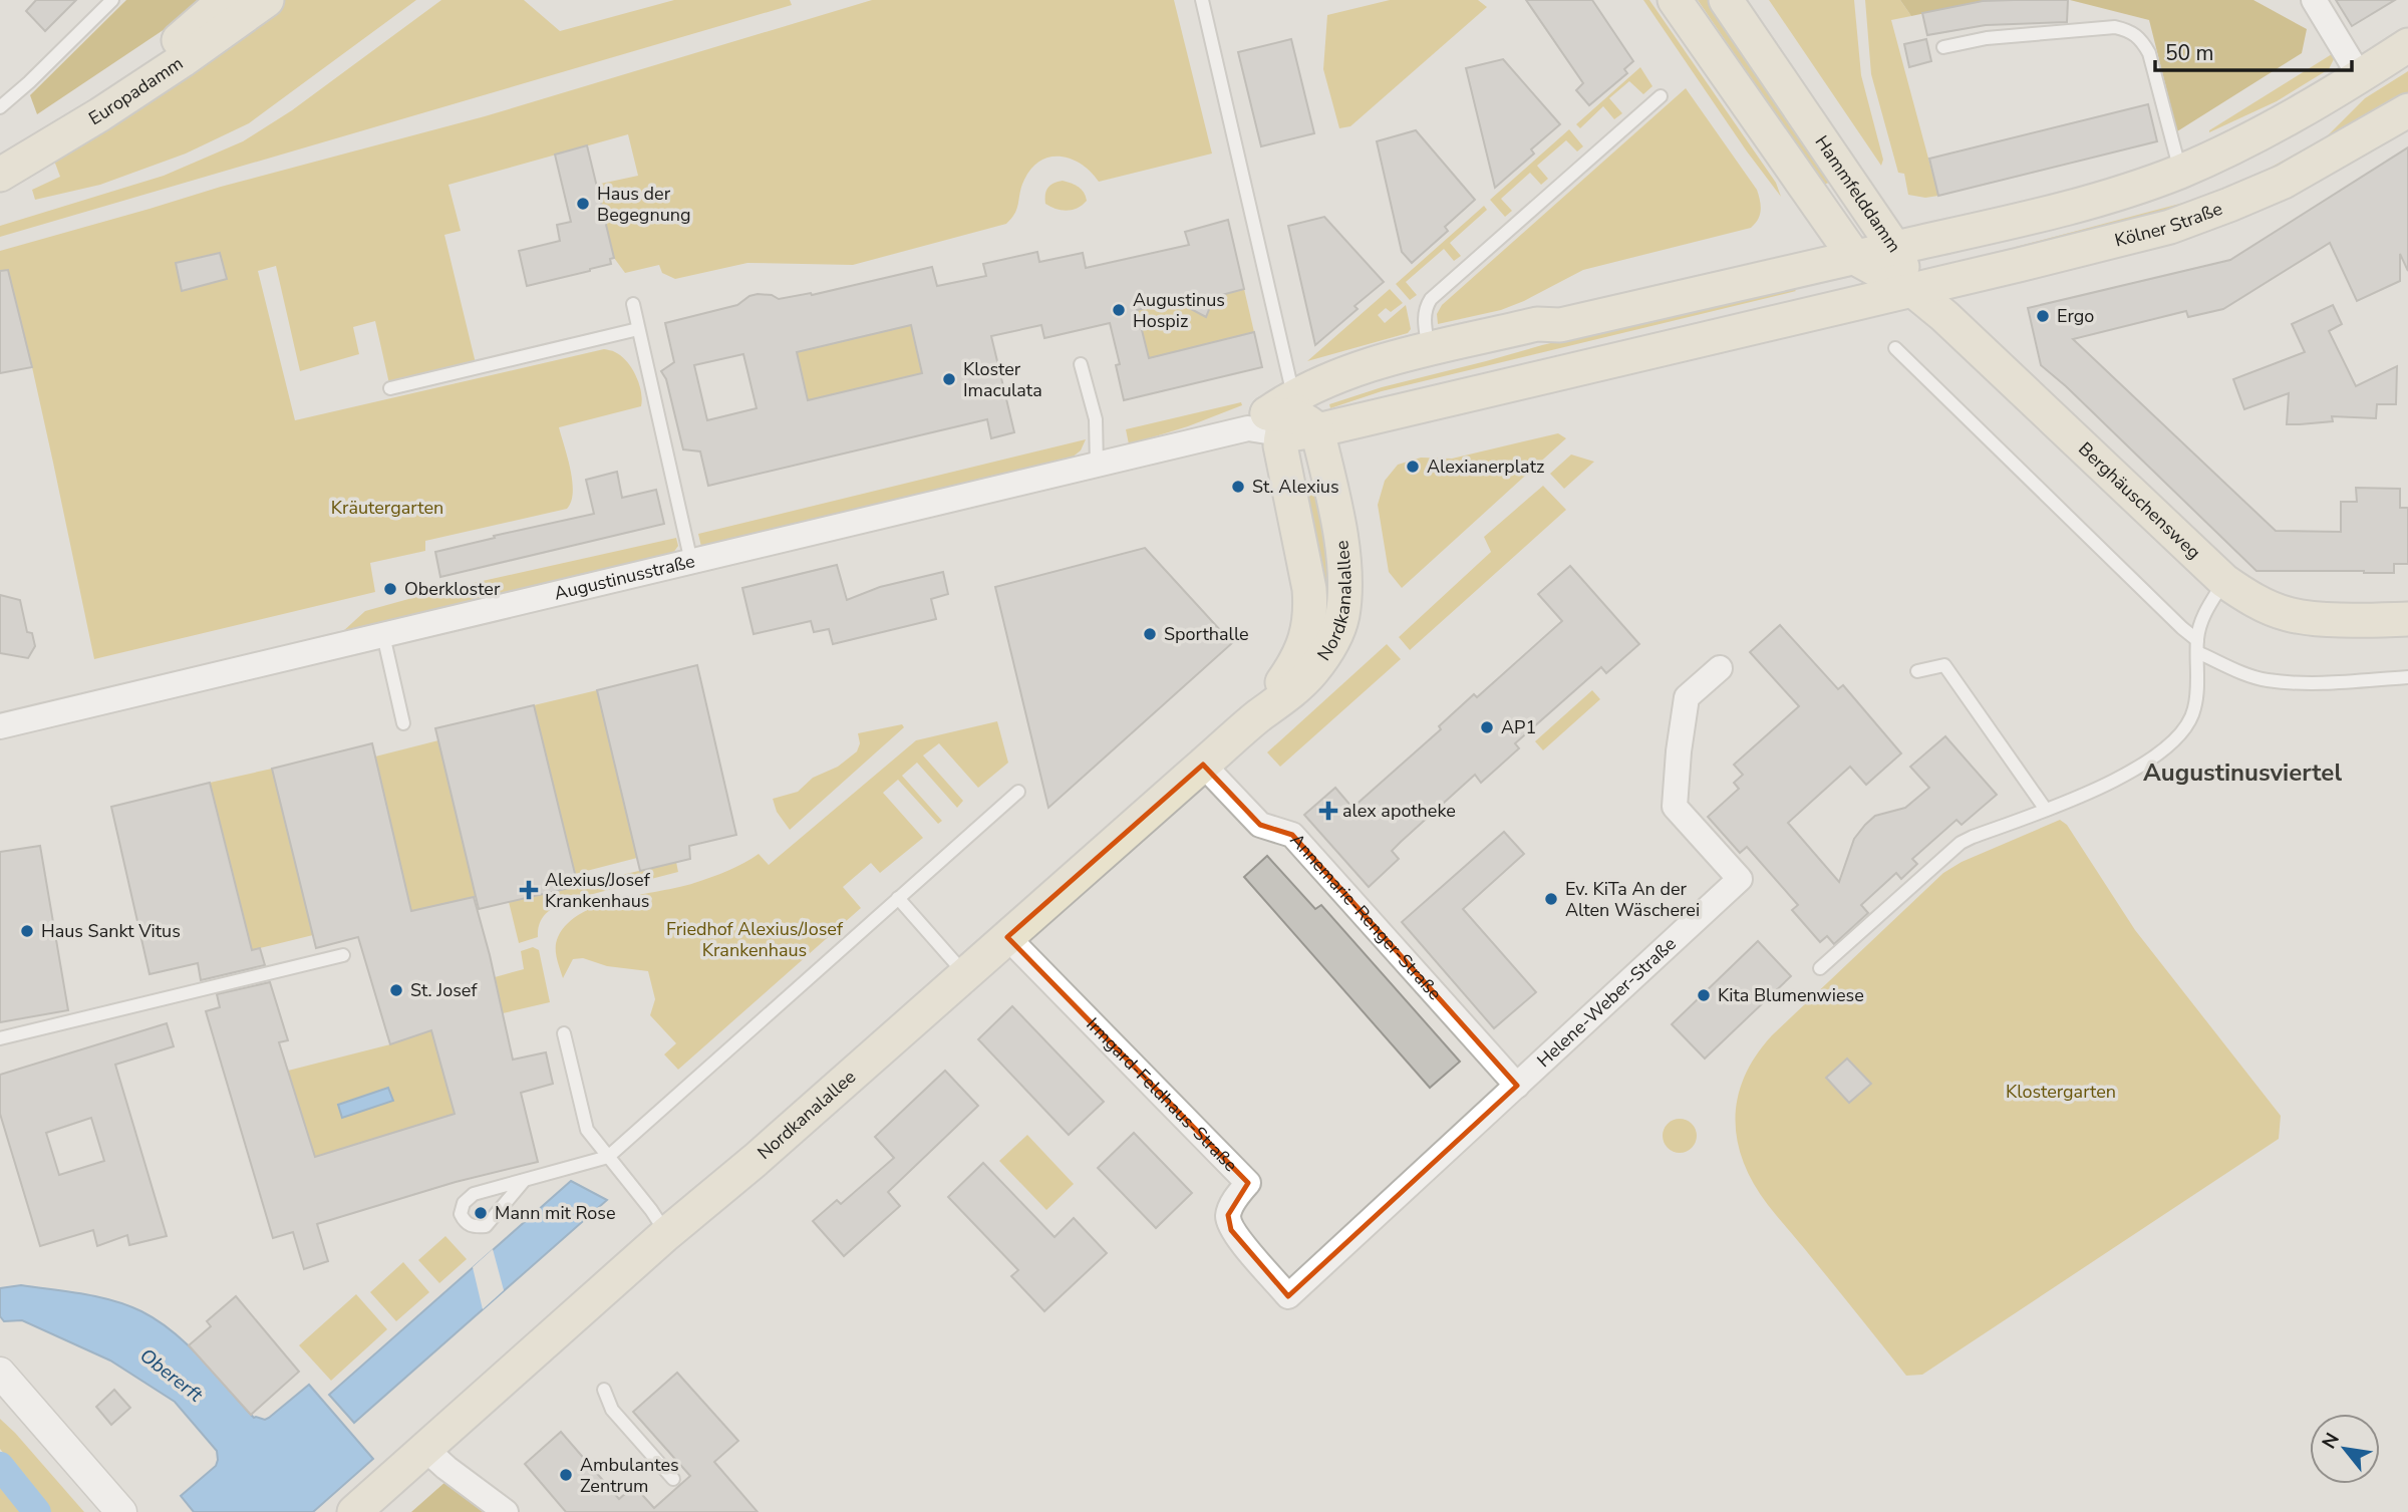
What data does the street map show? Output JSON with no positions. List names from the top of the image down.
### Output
{
  "streets": {
    "main road": [
      "Europadamm",
      "Hammfelddamm",
      "Kölner Straße",
      "Berghäuschensweg",
      "Nordkanalallee"
    ],
    "street": [
      "Augustinusstraße",
      "Annemarie-Renger-Straße",
      "Helene-Weber-Straße",
      "Irmgard-Feldhaus-Straße"
    ]
  },
  "crossings": [
    ["Hammfelddamm", "Kölner Straße"],
    ["Hammfelddamm", "Berghäuschensweg"],
    ["Kölner Straße", "Berghäuschensweg"],
    ["Augustinusstraße", "Nordkanalallee"],
    ["Nordkanalallee", "Annemarie-Renger-Straße"],
    ["Nordkanalallee", "Irmgard-Feldhaus-Straße"],
    ["Annemarie-Renger-Straße", "Helene-Weber-Straße"],
    ["Helene-Weber-Straße", "Irmgard-Feldhaus-Straße"]
  ],
  "districts": ["Augustinusviertel"],
  "water": ["Obererft"],
  "parks": ["Kräutergarten", "Friedhof Alexius/Josef Krankenhaus", "Klostergarten"],
  "places": {
    "other": [
      "Haus der Begegnung",
      "Augustinus Hospiz",
      "Ergo",
      "Kloster Imaculata",
      "Alexianerplatz",
      "St. Alexius",
      "Oberkloster",
      "Sporthalle",
      "AP1",
      "Ev. KiTa An der Alten Wäscherei",
      "Haus Sankt Vitus",
      "St. Josef",
      "Kita Blumenwiese",
      "Mann mit Rose",
      "Ambulantes Zentrum"
    ],
    "health": ["alex apotheke", "Alexius/Josef Krankenhaus"]
  },
  "scale_bar": "50 m",
  "north": "top left"
}
